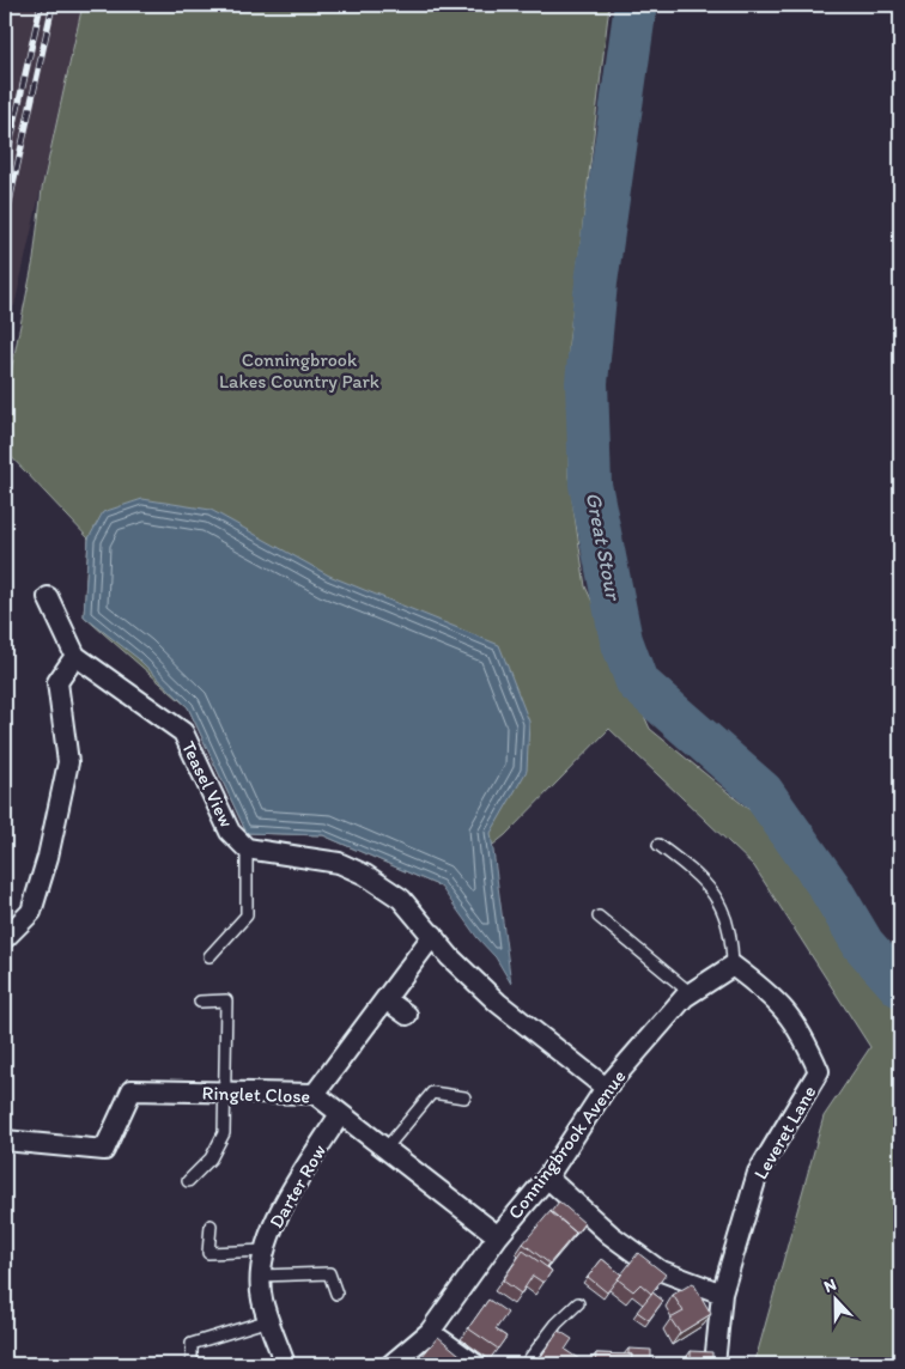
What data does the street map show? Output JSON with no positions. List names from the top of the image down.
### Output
{
  "streets": {
    "street": [
      "Teasel View",
      "Ringlet Close",
      "Leveret Lane",
      "Conningbrook Avenue",
      "Darter Row"
    ]
  },
  "crossings": [
    ["Teasel View", "Conningbrook Avenue"],
    ["Ringlet Close", "Conningbrook Avenue"],
    ["Ringlet Close", "Darter Row"],
    ["Leveret Lane", "Conningbrook Avenue"]
  ],
  "water": ["Great Stour"],
  "parks": ["Conningbrook Lakes Country Park"],
  "north": "top"
}
